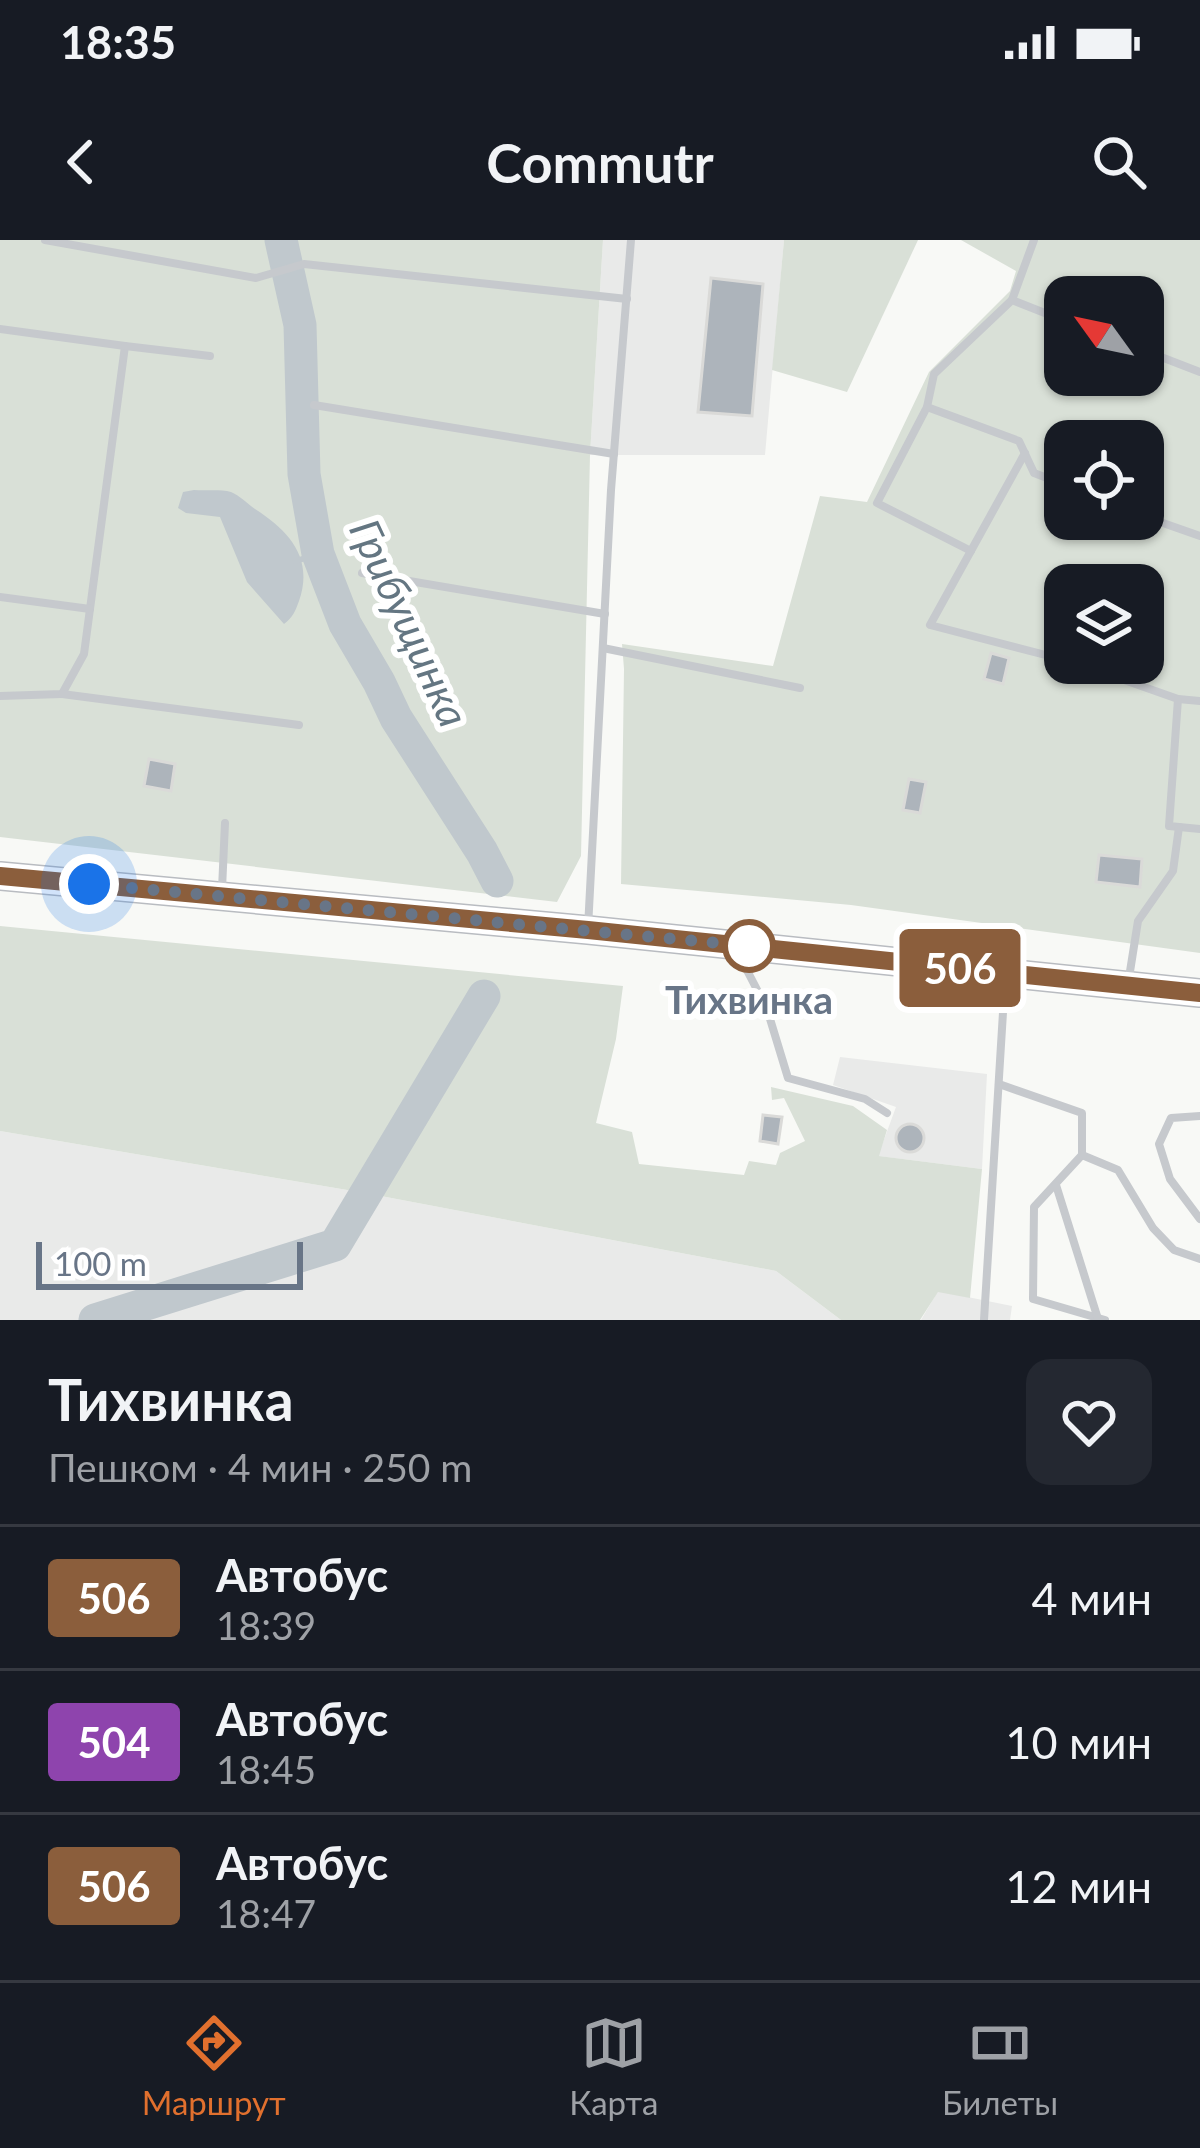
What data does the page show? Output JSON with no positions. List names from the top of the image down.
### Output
{
  "water": ["Грибущинка"],
  "places": ["Тихвинка"],
  "lines": ["bus line 506"],
  "scale_bar": "100 m",
  "north": "top left",
  "page": {
    "status": "18:35",
    "header": "Commutr",
    "on_map": "506",
    "scale": "100 m",
    "heading": ["Тихвинка", "Пешком · 4 мин · 250 m"],
    "list": [
      {
        "mark": "506",
        "name": "Автобус",
        "note": "18:39",
        "value": "4 мин"
      },
      {
        "mark": "504",
        "name": "Автобус",
        "note": "18:45",
        "value": "10 мин"
      },
      {
        "mark": "506",
        "name": "Автобус",
        "note": "18:47",
        "value": "12 мин"
      }
    ],
    "tabs": ["Маршрут", "Карта", "Билеты"]
  }
}
